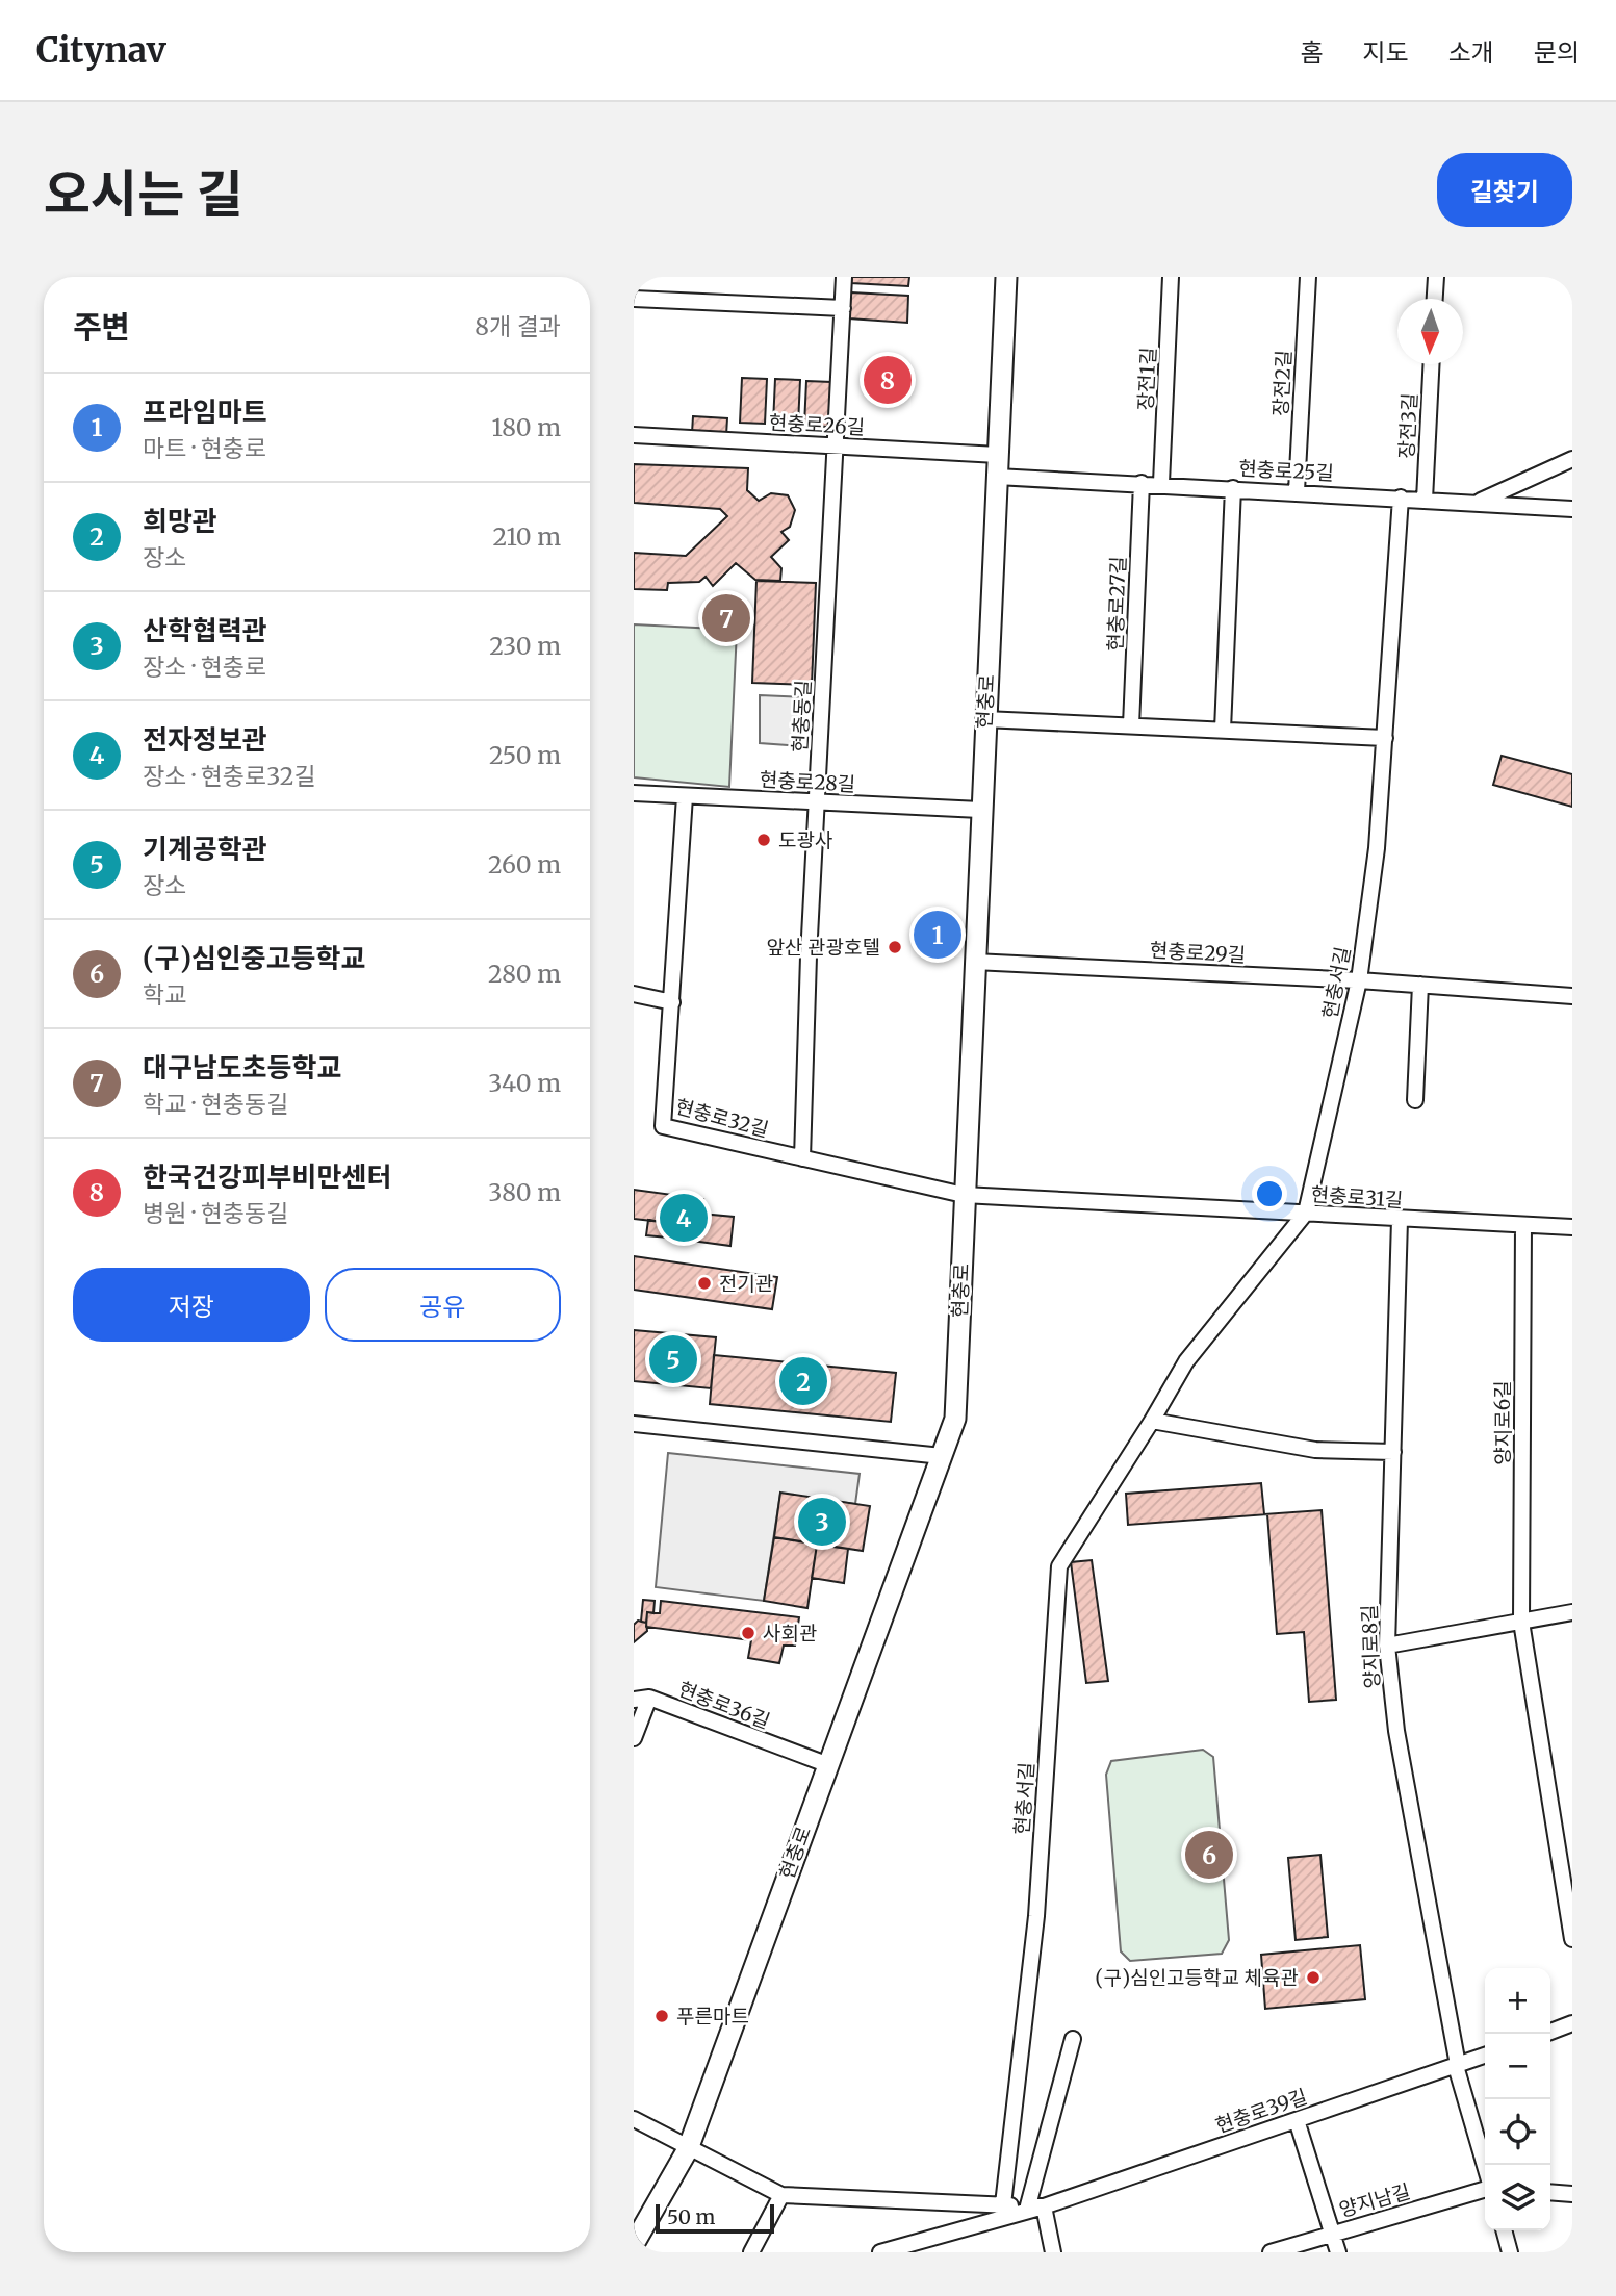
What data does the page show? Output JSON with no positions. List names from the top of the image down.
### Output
{
  "streets": {
    "main road": ["현충로"],
    "street": [
      "장전1길",
      "장전2길",
      "현충로26길",
      "장전3길",
      "현충로25길",
      "현충로27길",
      "현충동길",
      "현충로28길",
      "현충로29길",
      "현충서길",
      "현충로32길",
      "현충로31길",
      "양지로6길",
      "양지로8길",
      "현충로36길",
      "현충로39길",
      "양지남길"
    ]
  },
  "crossings": [
    ["장전1길", "현충로25길"],
    ["장전2길", "현충로25길"],
    ["현충로26길", "현충로"],
    ["현충로26길", "현충동길"],
    ["장전3길", "현충로25길"],
    ["현충로25길", "현충로27길"],
    ["현충로25길", "현충로"],
    ["현충로25길", "현충서길"],
    ["현충로", "현충로28길"],
    ["현충로", "현충로29길"],
    ["현충로", "현충로32길"],
    ["현충로", "현충로31길"],
    ["현충로", "현충로36길"],
    ["현충로", "현충로39길"],
    ["현충동길", "현충로28길"],
    ["현충동길", "현충로32길"],
    ["현충로28길", "현충로32길"],
    ["현충로29길", "현충서길"],
    ["현충서길", "현충로31길"],
    ["현충서길", "현충로39길"],
    ["현충로32길", "현충로31길"],
    ["현충로31길", "양지로6길"],
    ["현충로31길", "양지로8길"],
    ["양지로8길", "현충로39길"]
  ],
  "places": [
    "도광사",
    "앞산 관광호텔",
    "전기관",
    "사회관",
    "(구)심인고등학교 체육관",
    "푸른마트"
  ],
  "scale_bar": "50 m",
  "north": "bottom",
  "page": {
    "header": "Citynav",
    "nav": [
      "홈",
      "지도",
      "소개",
      "문의"
    ],
    "title": "오시는 길",
    "buttons": [
      "길찾기",
      ["저장", "공유"]
    ],
    "heading": ["주변", "8개 결과"],
    "pins": [
      "8",
      "7",
      "1",
      "4",
      "5",
      "2",
      "3",
      "6"
    ],
    "list": [
      {
        "mark": "1",
        "name": "프라임마트",
        "note": "마트 · 현충로",
        "value": "180 m"
      },
      {
        "mark": "2",
        "name": "희망관",
        "note": "장소",
        "value": "210 m"
      },
      {
        "mark": "3",
        "name": "산학협력관",
        "note": "장소 · 현충로",
        "value": "230 m"
      },
      {
        "mark": "4",
        "name": "전자정보관",
        "note": "장소 · 현충로32길",
        "value": "250 m"
      },
      {
        "mark": "5",
        "name": "기계공학관",
        "note": "장소",
        "value": "260 m"
      },
      {
        "mark": "6",
        "name": "(구)심인중고등학교",
        "note": "학교",
        "value": "280 m"
      },
      {
        "mark": "7",
        "name": "대구남도초등학교",
        "note": "학교 · 현충동길",
        "value": "340 m"
      },
      {
        "mark": "8",
        "name": "한국건강피부비만센터",
        "note": "병원 · 현충동길",
        "value": "380 m"
      }
    ],
    "map_buttons": ["+", "−"],
    "scale": "50 m"
  }
}
